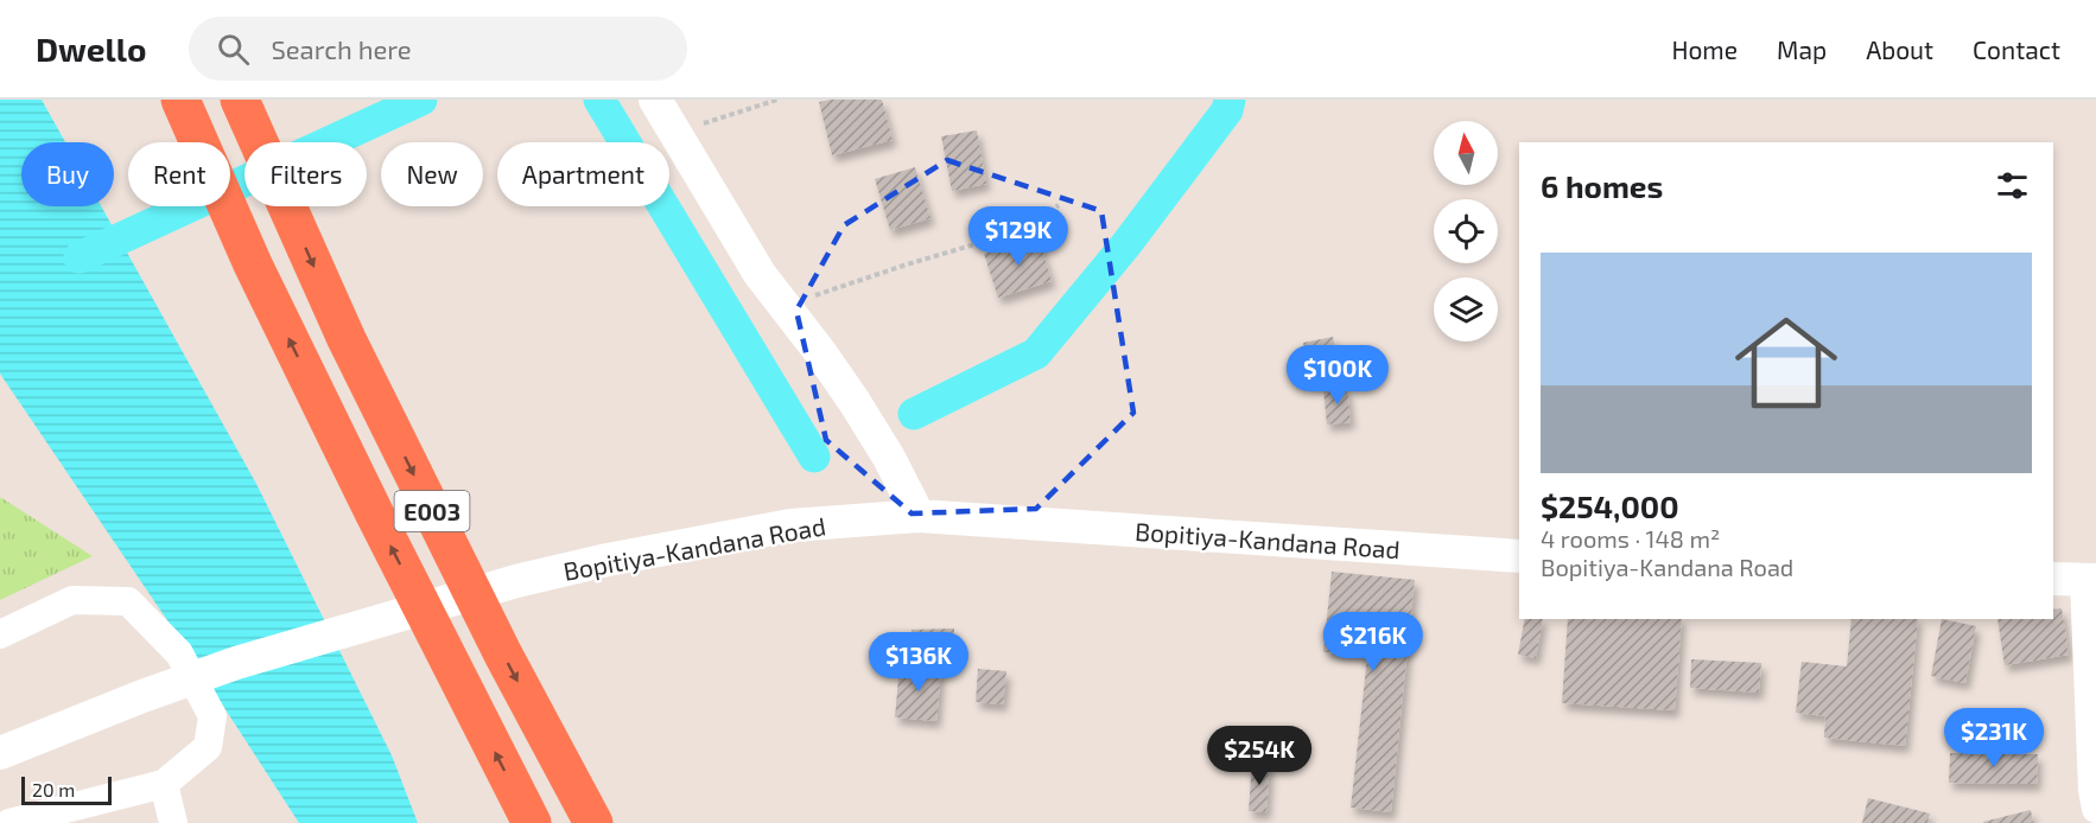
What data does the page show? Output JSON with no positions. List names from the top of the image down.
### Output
{
  "streets": {
    "highway": ["E003"],
    "street": ["Bopitiya-Kandana Road"]
  },
  "scale_bar": "20 m",
  "north": "top",
  "page": {
    "header": "Dwello",
    "search": "Search here",
    "nav": [
      "Home",
      "Map",
      "About",
      "Contact"
    ],
    "chip": [
      "Buy",
      "Rent",
      "Filters",
      "New",
      "Apartment"
    ],
    "heading": "6 homes",
    "price": [
      "$129K",
      "$100K",
      "$216K",
      "$136K",
      "$231K",
      "$254K"
    ],
    "list": [
      {
        "name": "$254,000",
        "note": "4 rooms · 148 m² · Bopitiya-Kandana Road"
      }
    ],
    "scale": "20 m"
  }
}
